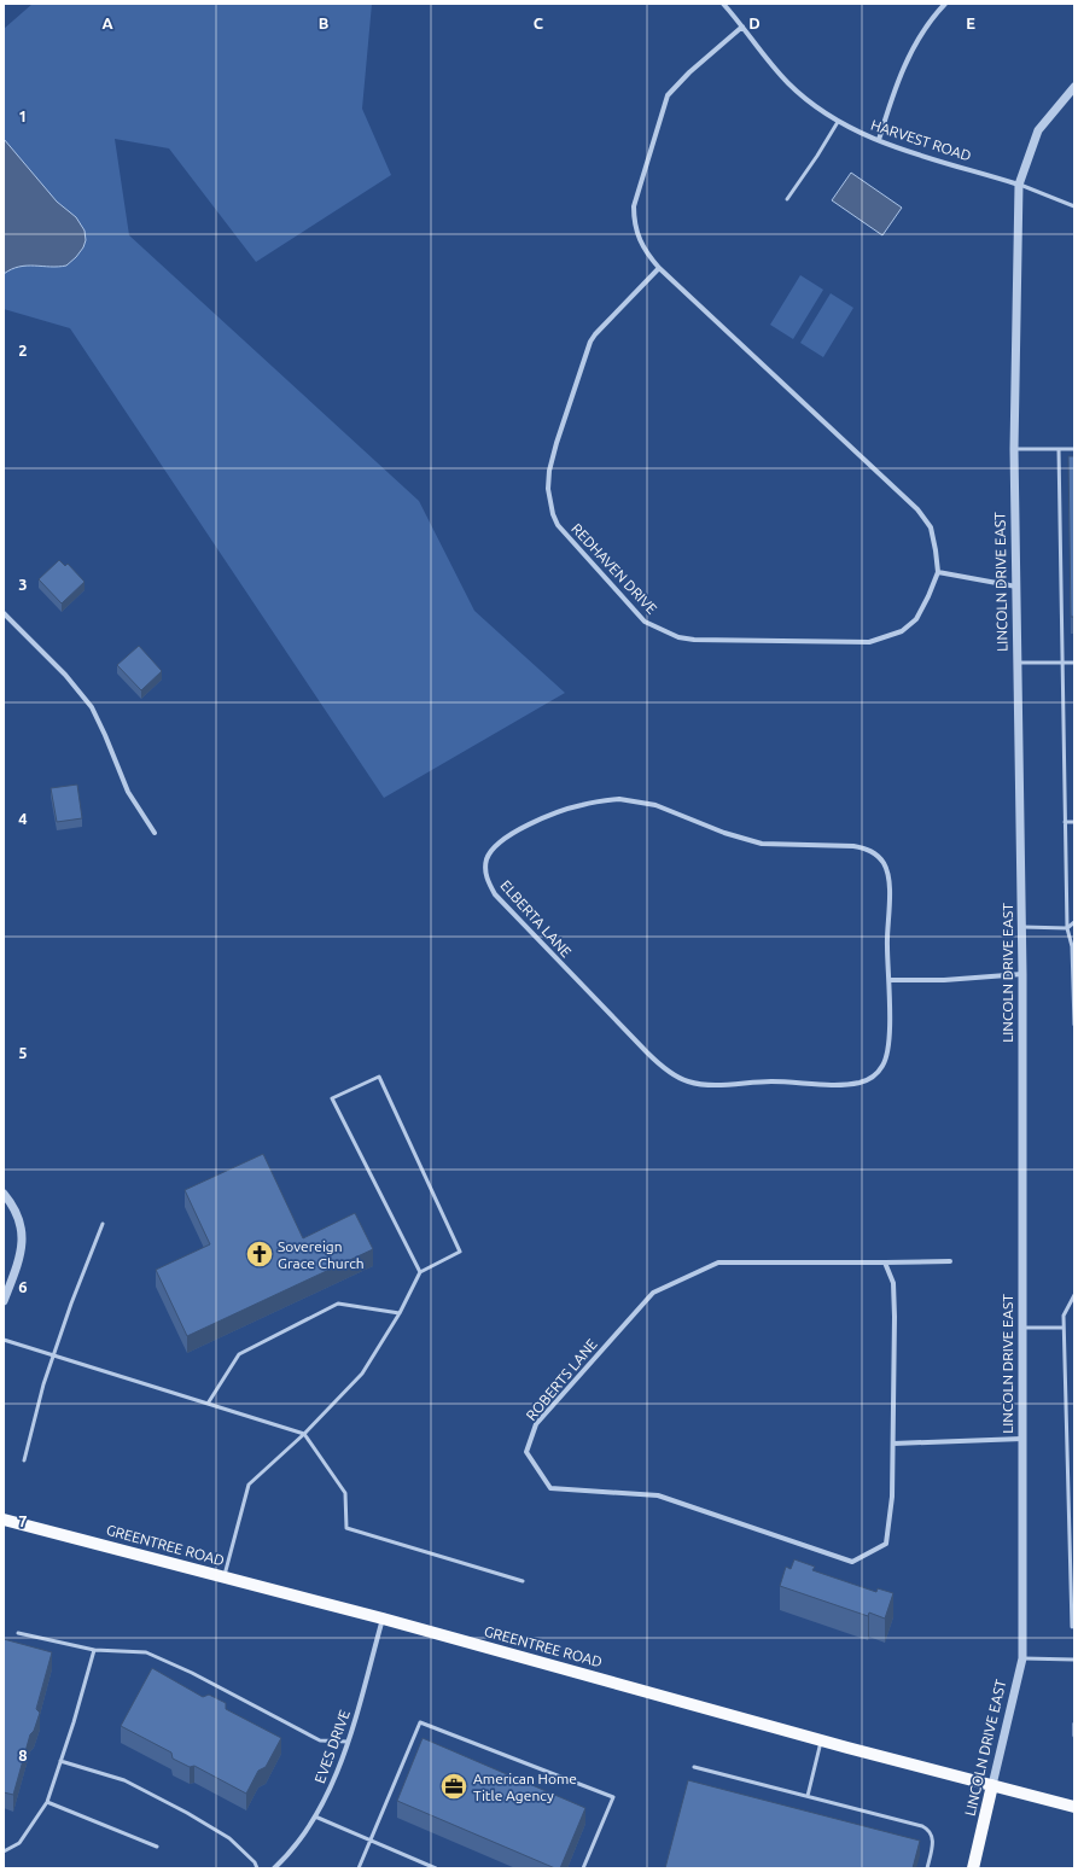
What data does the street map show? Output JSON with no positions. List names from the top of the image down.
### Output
{
  "streets": {
    "main road": ["LINCOLN DRIVE EAST", "GREENTREE ROAD"],
    "street": [
      "HARVEST ROAD",
      "REDHAVEN DRIVE",
      "ELBERTA LANE",
      "ROBERTS LANE",
      "EVES DRIVE"
    ]
  },
  "crossings": [
    ["HARVEST ROAD", "REDHAVEN DRIVE"],
    ["HARVEST ROAD", "LINCOLN DRIVE EAST"],
    ["LINCOLN DRIVE EAST", "GREENTREE ROAD"],
    ["GREENTREE ROAD", "EVES DRIVE"]
  ],
  "places": {
    "church": ["Sovereign Grace Church"],
    "office": ["American Home Title Agency"]
  },
  "grid": {
    "columns": [
      "A",
      "B",
      "C",
      "D",
      "E"
    ],
    "rows": [
      "1",
      "2",
      "3",
      "4",
      "5",
      "6",
      "7",
      "8"
    ]
  }
}
